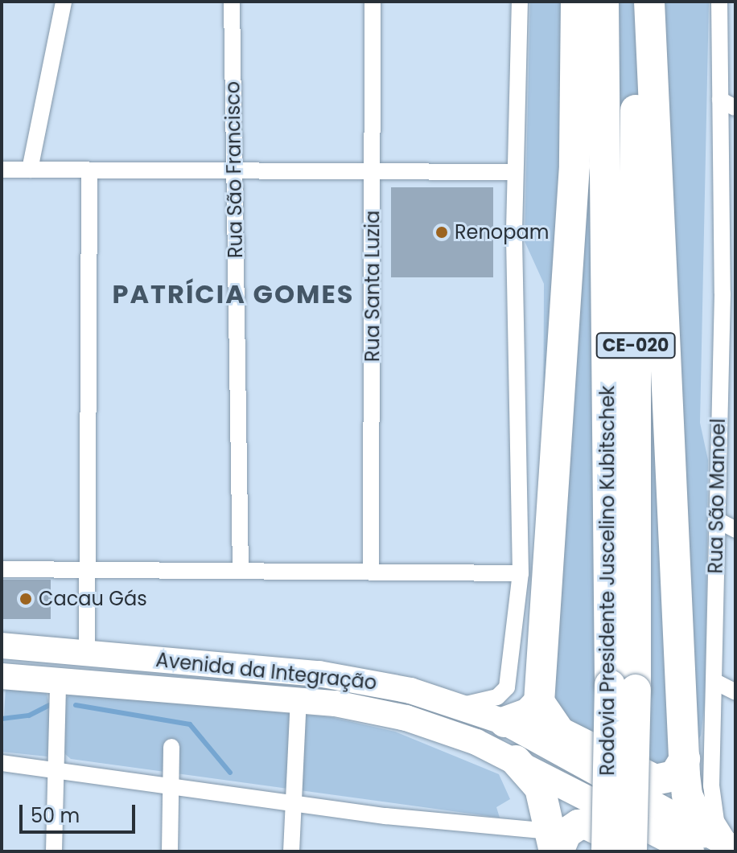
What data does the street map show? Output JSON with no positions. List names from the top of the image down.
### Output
{
  "streets": {
    "highway": ["CE-020", "Rodovia Presidente Juscelino Kubitschek"],
    "main road": ["Avenida da Integração"],
    "street": ["Rua São Francisco", "Rua Santa Luzia", "Rua São Manoel"]
  },
  "districts": ["PATRÍCIA GOMES"],
  "places": ["Renopam", "Cacau Gás"],
  "scale_bar": "50 m"
}
